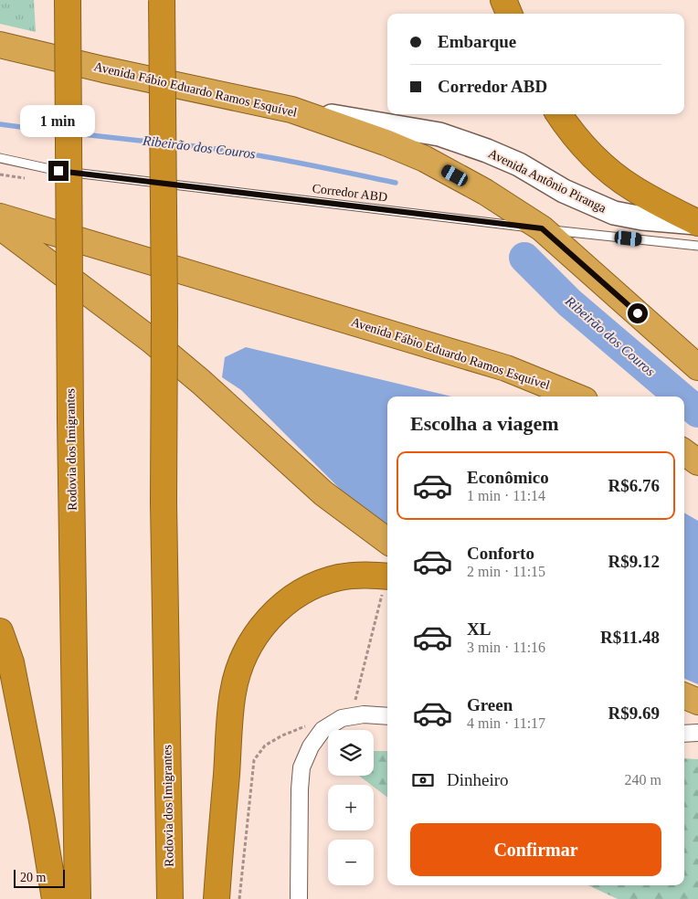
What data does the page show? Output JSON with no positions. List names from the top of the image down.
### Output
{
  "streets": {
    "highway": ["Avenida Fábio Eduardo Ramos Esquível", "Rodovia dos Imigrantes"],
    "main road": ["Avenida Antônio Piranga"],
    "lane": ["Corredor ABD"]
  },
  "crossings": [
    ["Avenida Fábio Eduardo Ramos Esquível", "Avenida Antônio Piranga"],
    ["Avenida Fábio Eduardo Ramos Esquível", "Corredor ABD"]
  ],
  "water": ["Ribeirão dos Couros"],
  "scale_bar": "20 m",
  "page": {
    "banner": ["Embarque", "Corredor ABD"],
    "bubble": "1 min",
    "heading": "Escolha a viagem",
    "list": [
      {
        "name": "Econômico",
        "note": "1 min · 11:14",
        "value": "R$6.76"
      },
      {
        "name": "Conforto",
        "note": "2 min · 11:15",
        "value": "R$9.12"
      },
      {
        "name": "XL",
        "note": "3 min · 11:16",
        "value": "R$11.48"
      },
      {
        "name": "Green",
        "note": "4 min · 11:17",
        "value": "R$9.69"
      }
    ],
    "map_buttons": ["+", "−"],
    "pay": ["Dinheiro", "240 m"],
    "buttons": "Confirmar",
    "scale": "20 m"
  }
}
